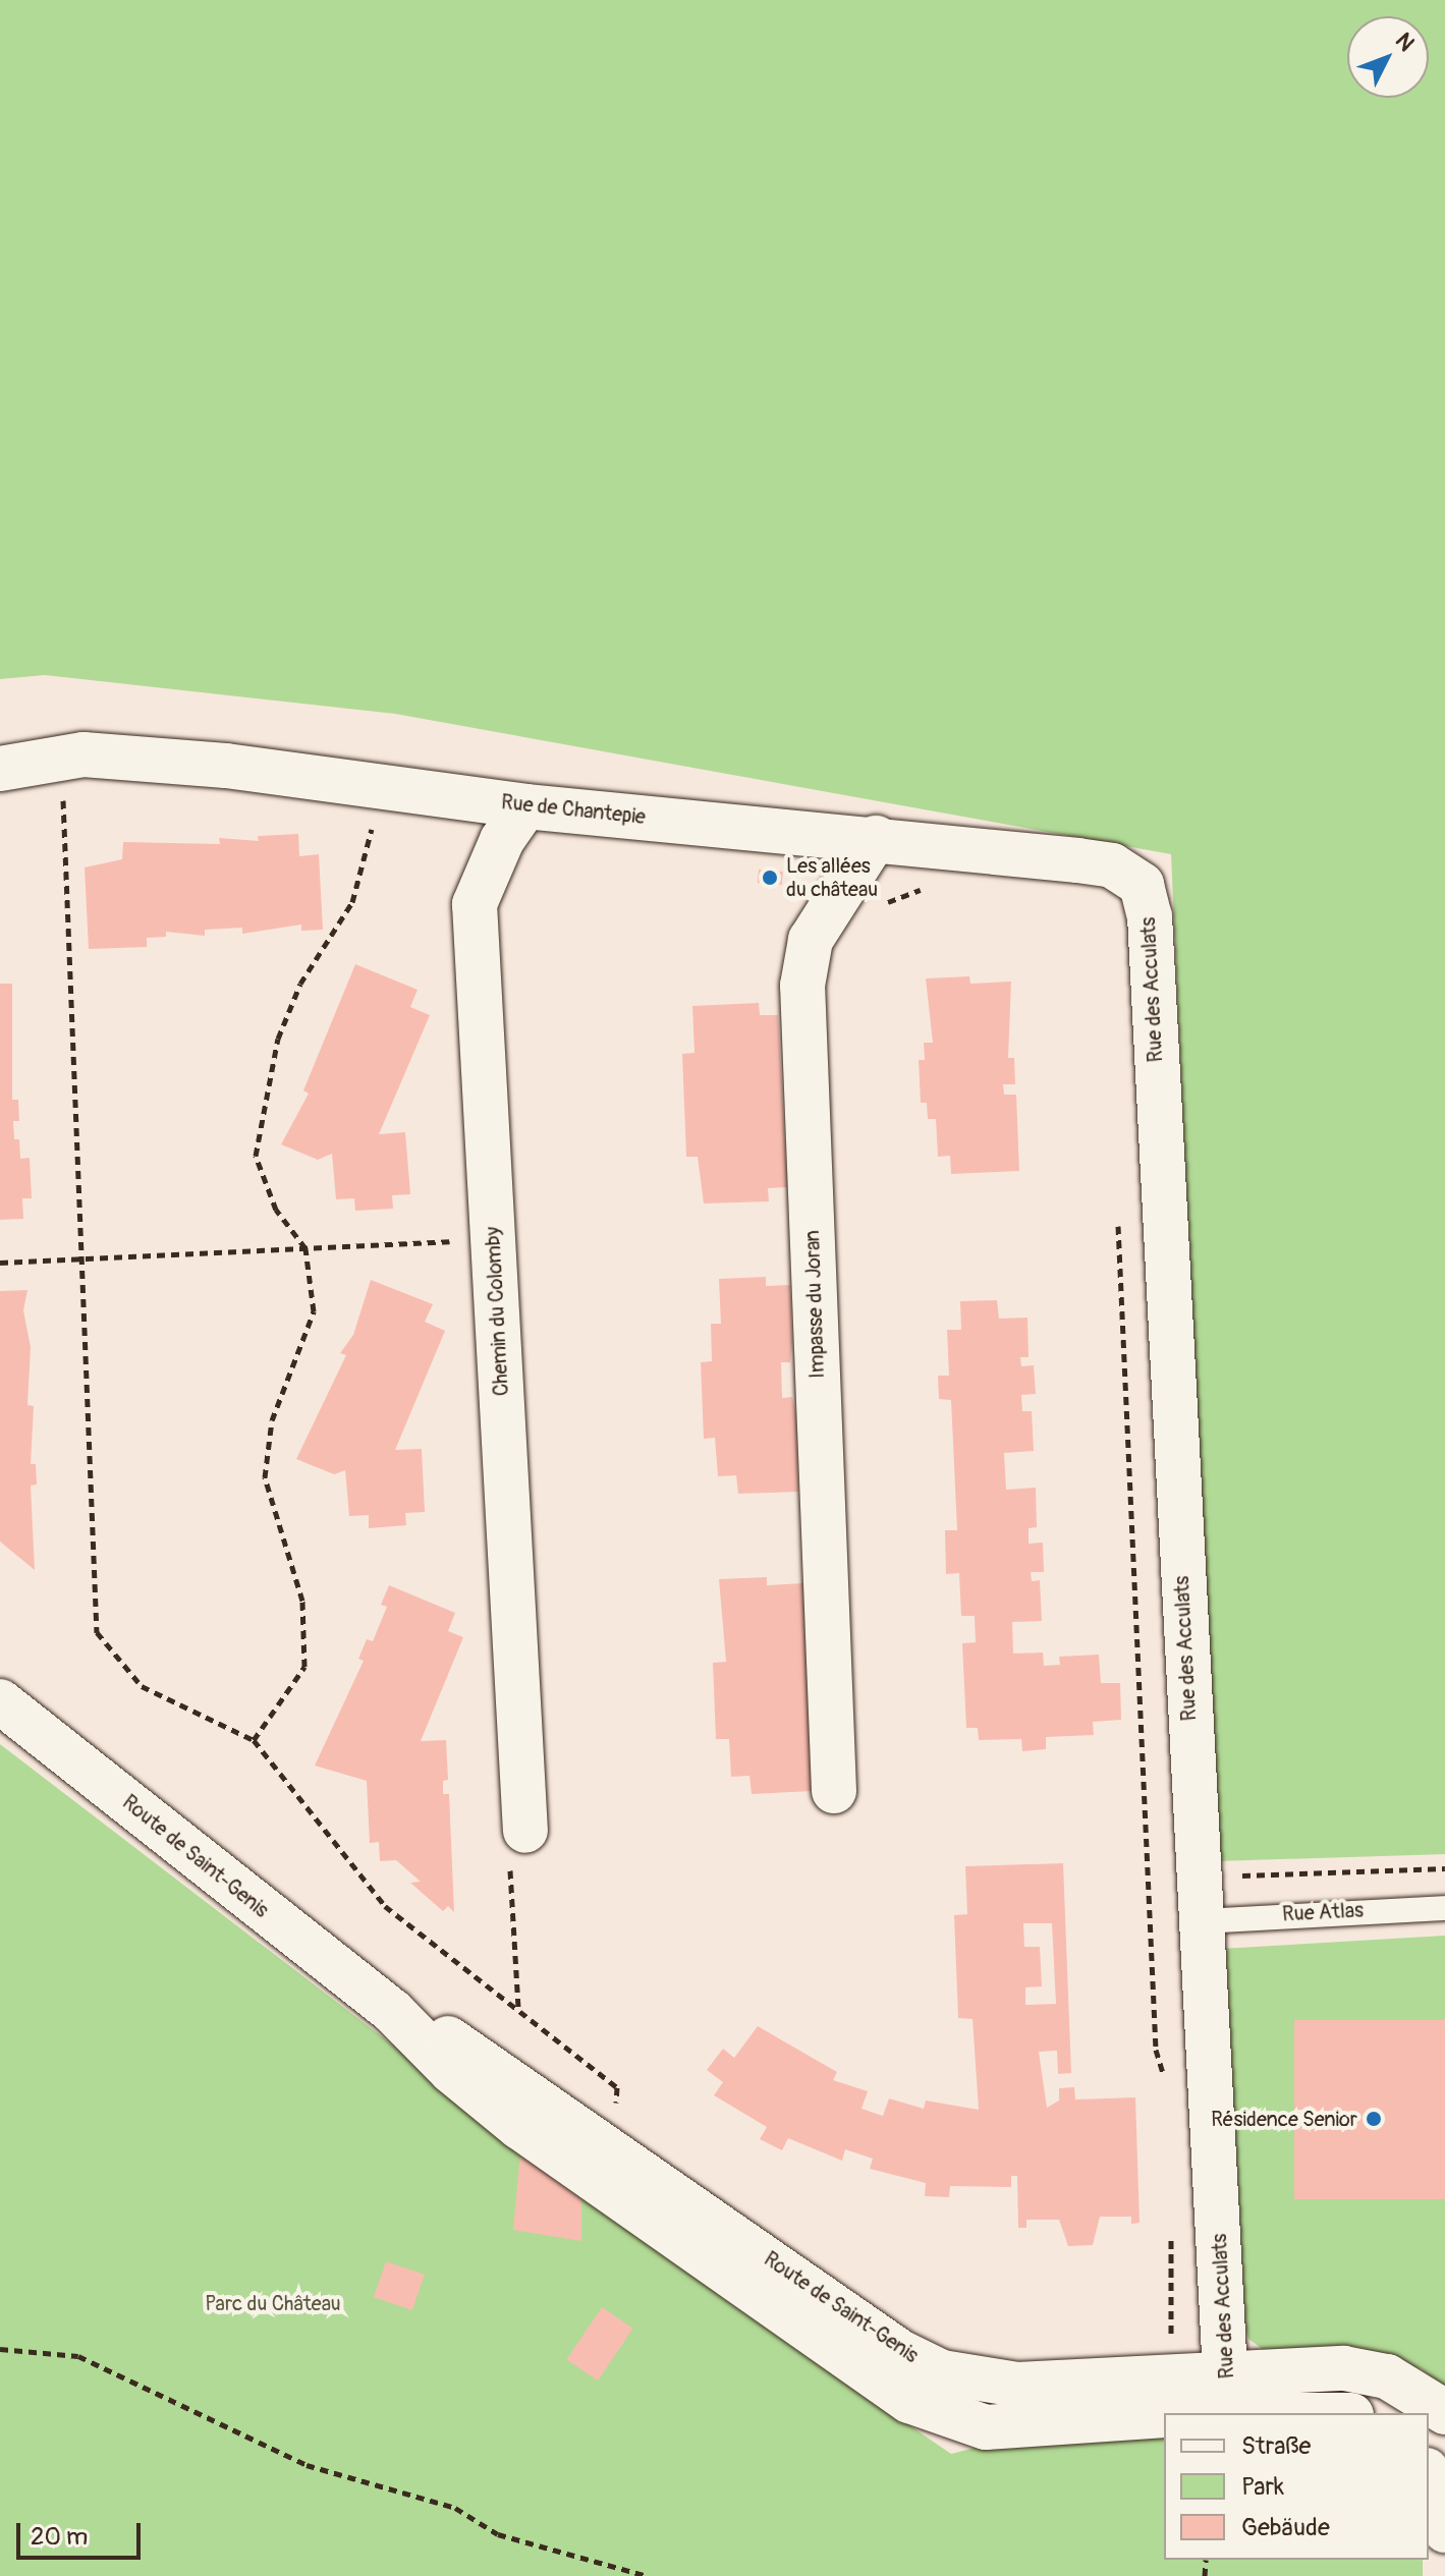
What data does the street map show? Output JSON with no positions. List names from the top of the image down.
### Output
{
  "streets": {
    "street": [
      "Rue de Chantepie",
      "Rue des Acculats",
      "Impasse du Joran",
      "Chemin du Colomby",
      "Route de Saint-Genis"
    ],
    "lane": ["Rue Atlas"]
  },
  "crossings": [
    ["Rue de Chantepie", "Rue des Acculats"],
    ["Rue de Chantepie", "Impasse du Joran"],
    ["Rue de Chantepie", "Chemin du Colomby"],
    ["Rue des Acculats", "Route de Saint-Genis"],
    ["Rue des Acculats", "Rue Atlas"]
  ],
  "parks": ["Parc du Château"],
  "places": ["Les allées du château", "Résidence Senior"],
  "legend": ["Straße", "Park", "Gebäude"],
  "scale_bar": "20 m",
  "north": "top right"
}
